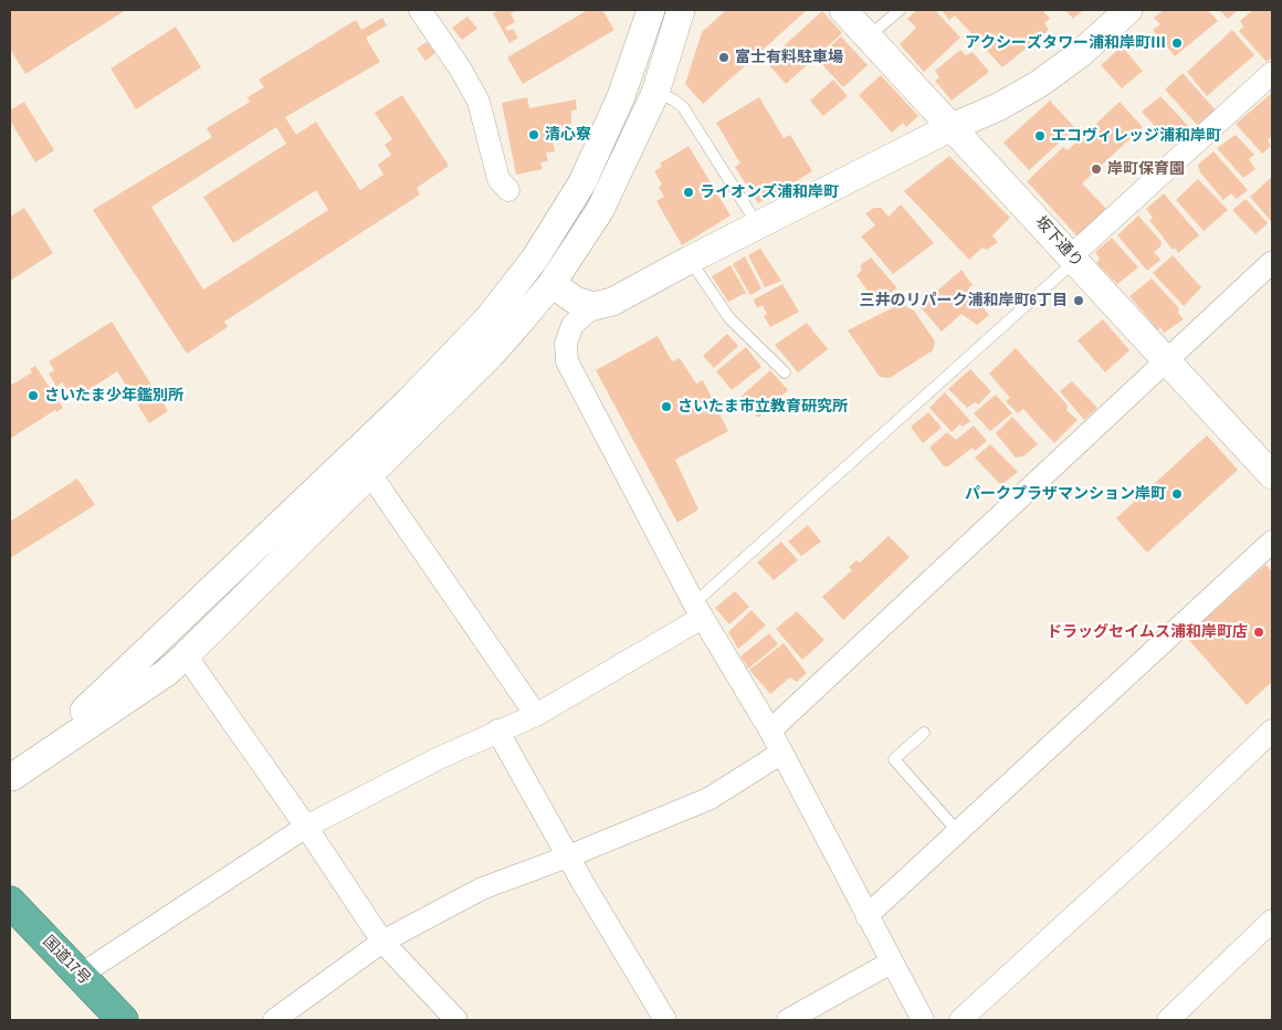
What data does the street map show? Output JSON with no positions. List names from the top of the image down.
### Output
{
  "streets": {
    "highway": ["国道17号"],
    "street": ["坂下通り"]
  },
  "places": [
    "アクシーズタワー浦和岸町Ⅲ",
    "富士有料駐車場",
    "清心寮",
    "エコヴィレッジ浦和岸町",
    "岸町保育園",
    "ライオンズ浦和岸町",
    "三井のリパーク浦和岸町6丁目",
    "さいたま少年鑑別所",
    "さいたま市立教育研究所",
    "パークプラザマンション岸町",
    "ドラッグセイムス浦和岸町店"
  ]
}
